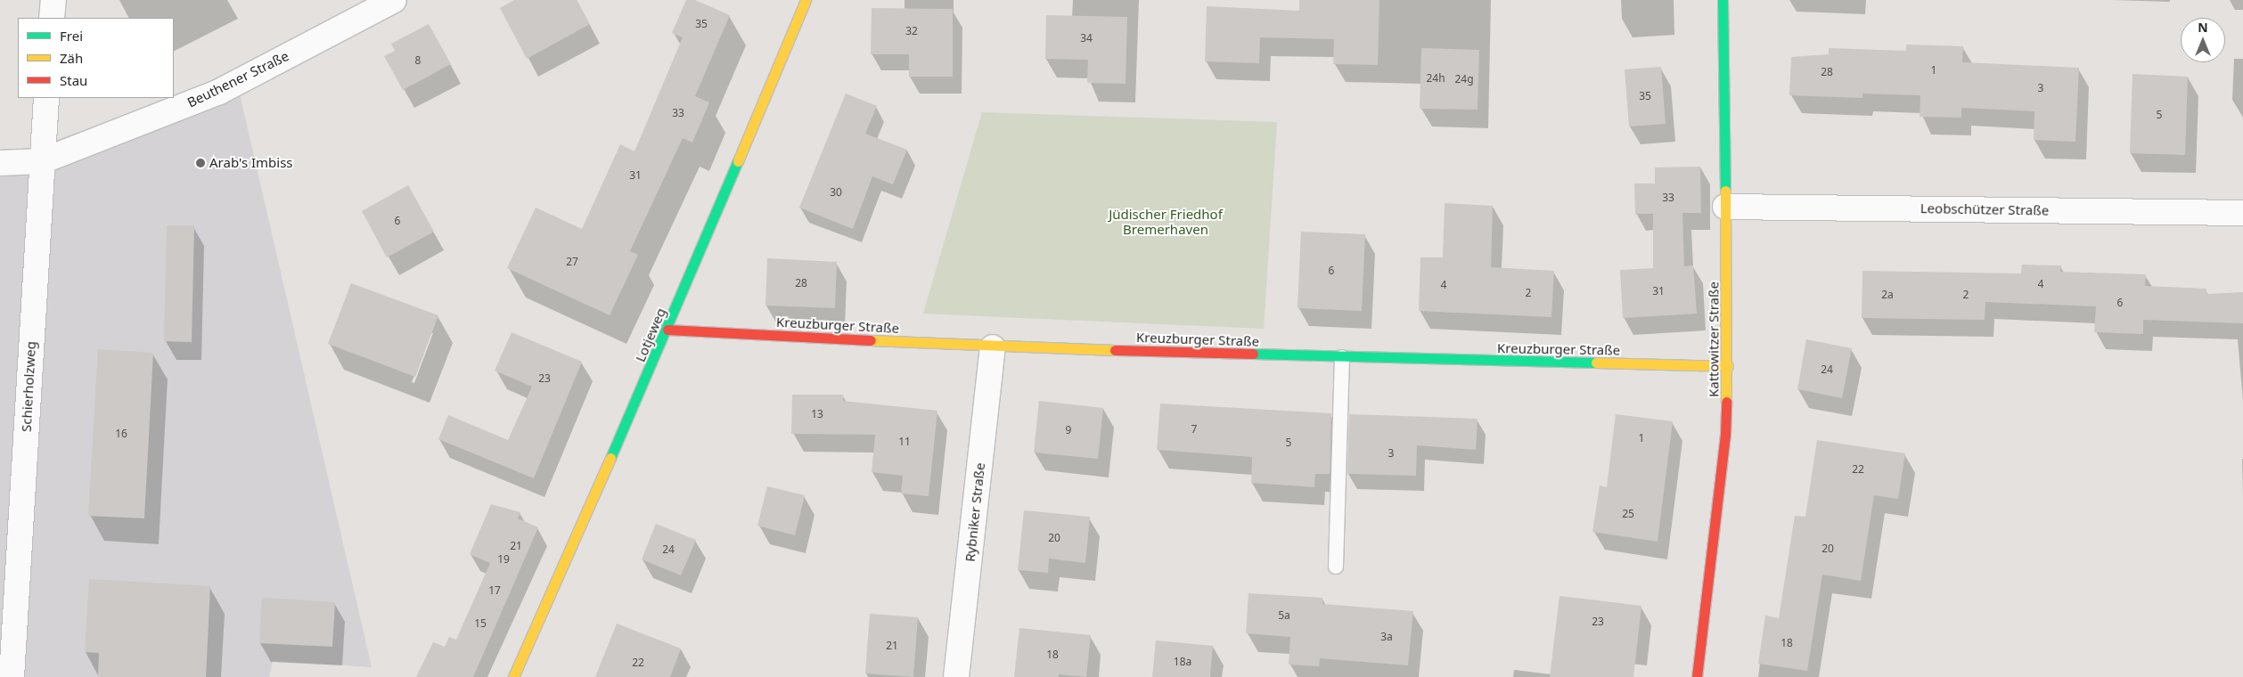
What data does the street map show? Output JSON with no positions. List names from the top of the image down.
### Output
{
  "streets": {
    "street": [
      "Beuthener Straße",
      "Leobschützer Straße",
      "Kreuzburger Straße",
      "Lotjeweg",
      "Kattowitzer Straße",
      "Schierholzweg",
      "Rybniker Straße"
    ]
  },
  "crossings": [
    ["Beuthener Straße", "Schierholzweg"],
    ["Leobschützer Straße", "Kattowitzer Straße"],
    ["Kreuzburger Straße", "Lotjeweg"],
    ["Kreuzburger Straße", "Kattowitzer Straße"],
    ["Kreuzburger Straße", "Rybniker Straße"]
  ],
  "parks": ["Jüdischer Friedhof Bremerhaven"],
  "places": ["Arab's Imbiss"],
  "house_numbers": [
    "35",
    "32",
    "34",
    "8",
    "1",
    "28",
    "24h",
    "24g",
    "3",
    "35",
    "33",
    "5",
    "31",
    "30",
    "33",
    "6",
    "27",
    "6",
    "28",
    "4",
    "4",
    "31",
    "2",
    "2a",
    "2",
    "6",
    "24",
    "23",
    "13",
    "7",
    "9",
    "16",
    "1",
    "11",
    "5",
    "3",
    "22",
    "25",
    "20",
    "21",
    "20",
    "24",
    "19",
    "17",
    "5a",
    "23",
    "15",
    "3a",
    "18",
    "21",
    "18",
    "18a",
    "22"
  ],
  "legend": ["Frei", "Zäh", "Stau"],
  "north": "top"
}
